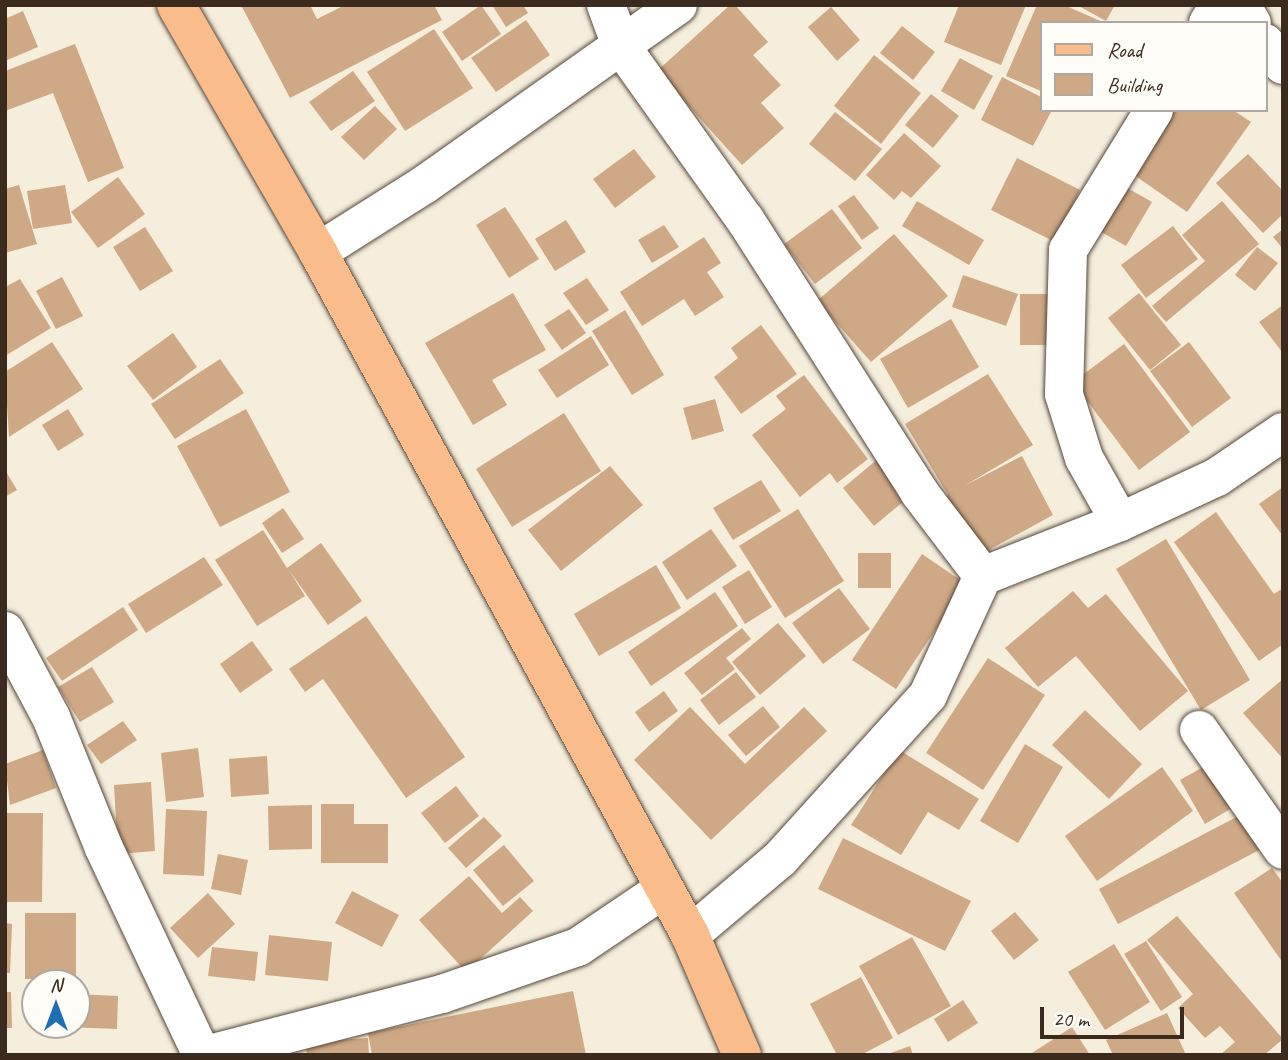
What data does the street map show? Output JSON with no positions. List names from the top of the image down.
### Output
{
  "legend": ["Road", "Building"],
  "scale_bar": "20 m",
  "north": "top"
}
